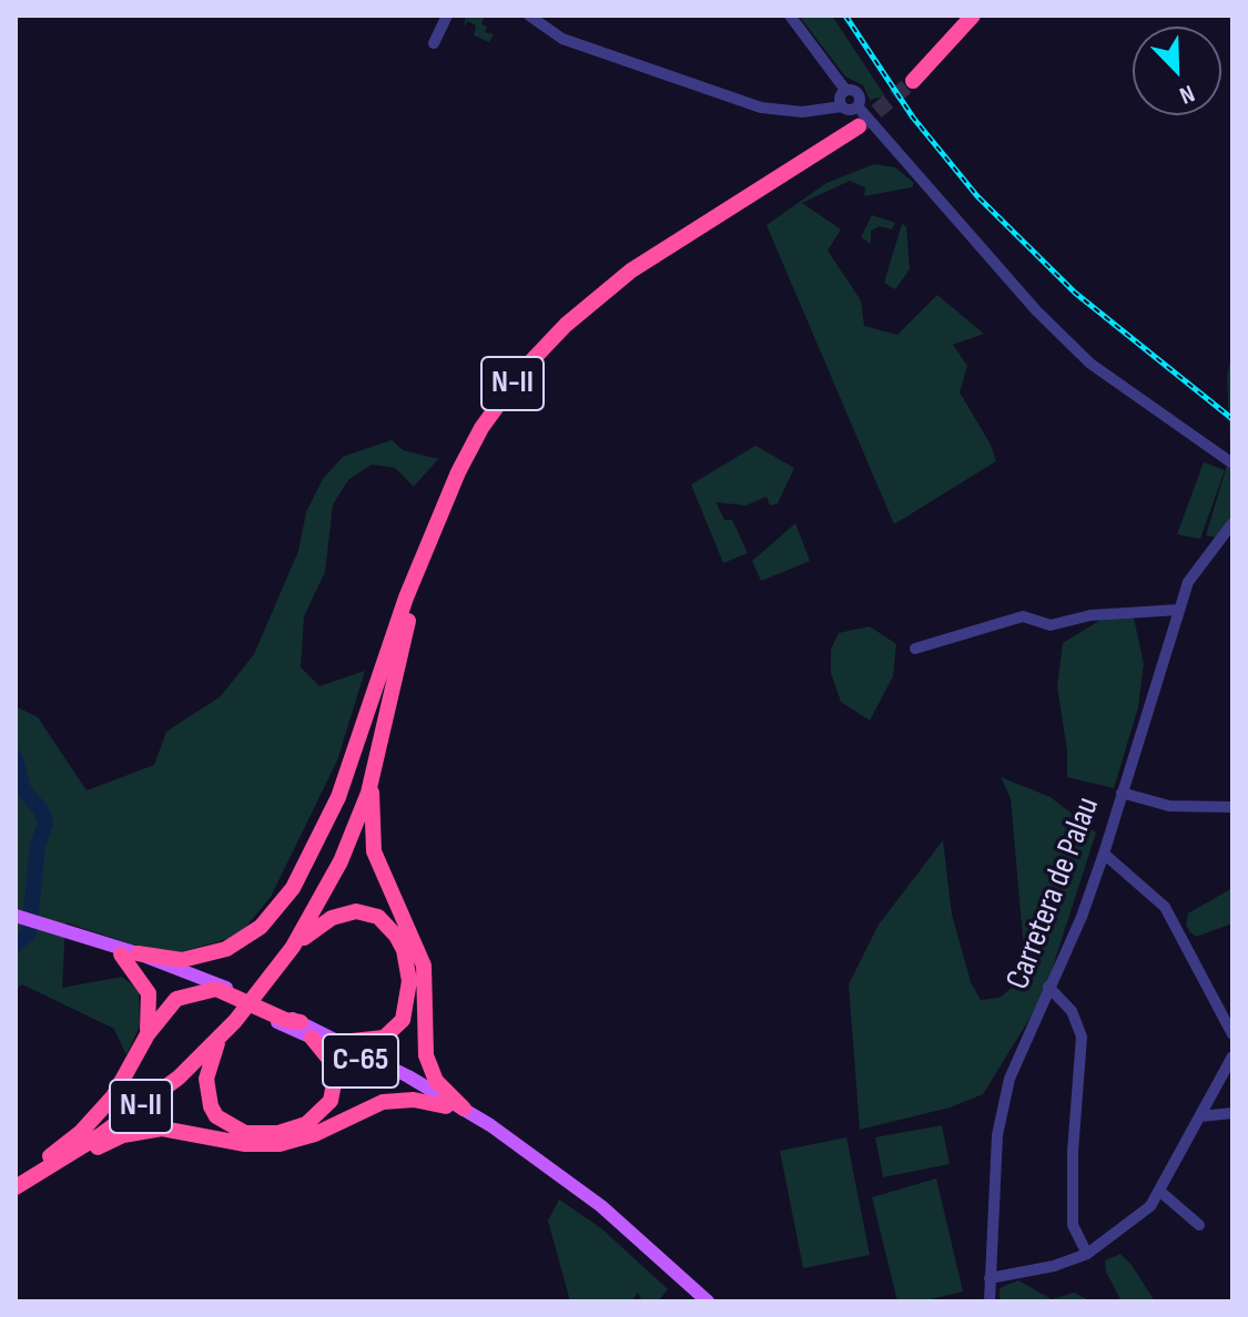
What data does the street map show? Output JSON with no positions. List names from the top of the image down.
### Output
{
  "streets": {
    "highway": ["N-II"],
    "main road": ["C-65"],
    "street": ["Carretera de Palau"]
  },
  "north": "bottom right"
}
